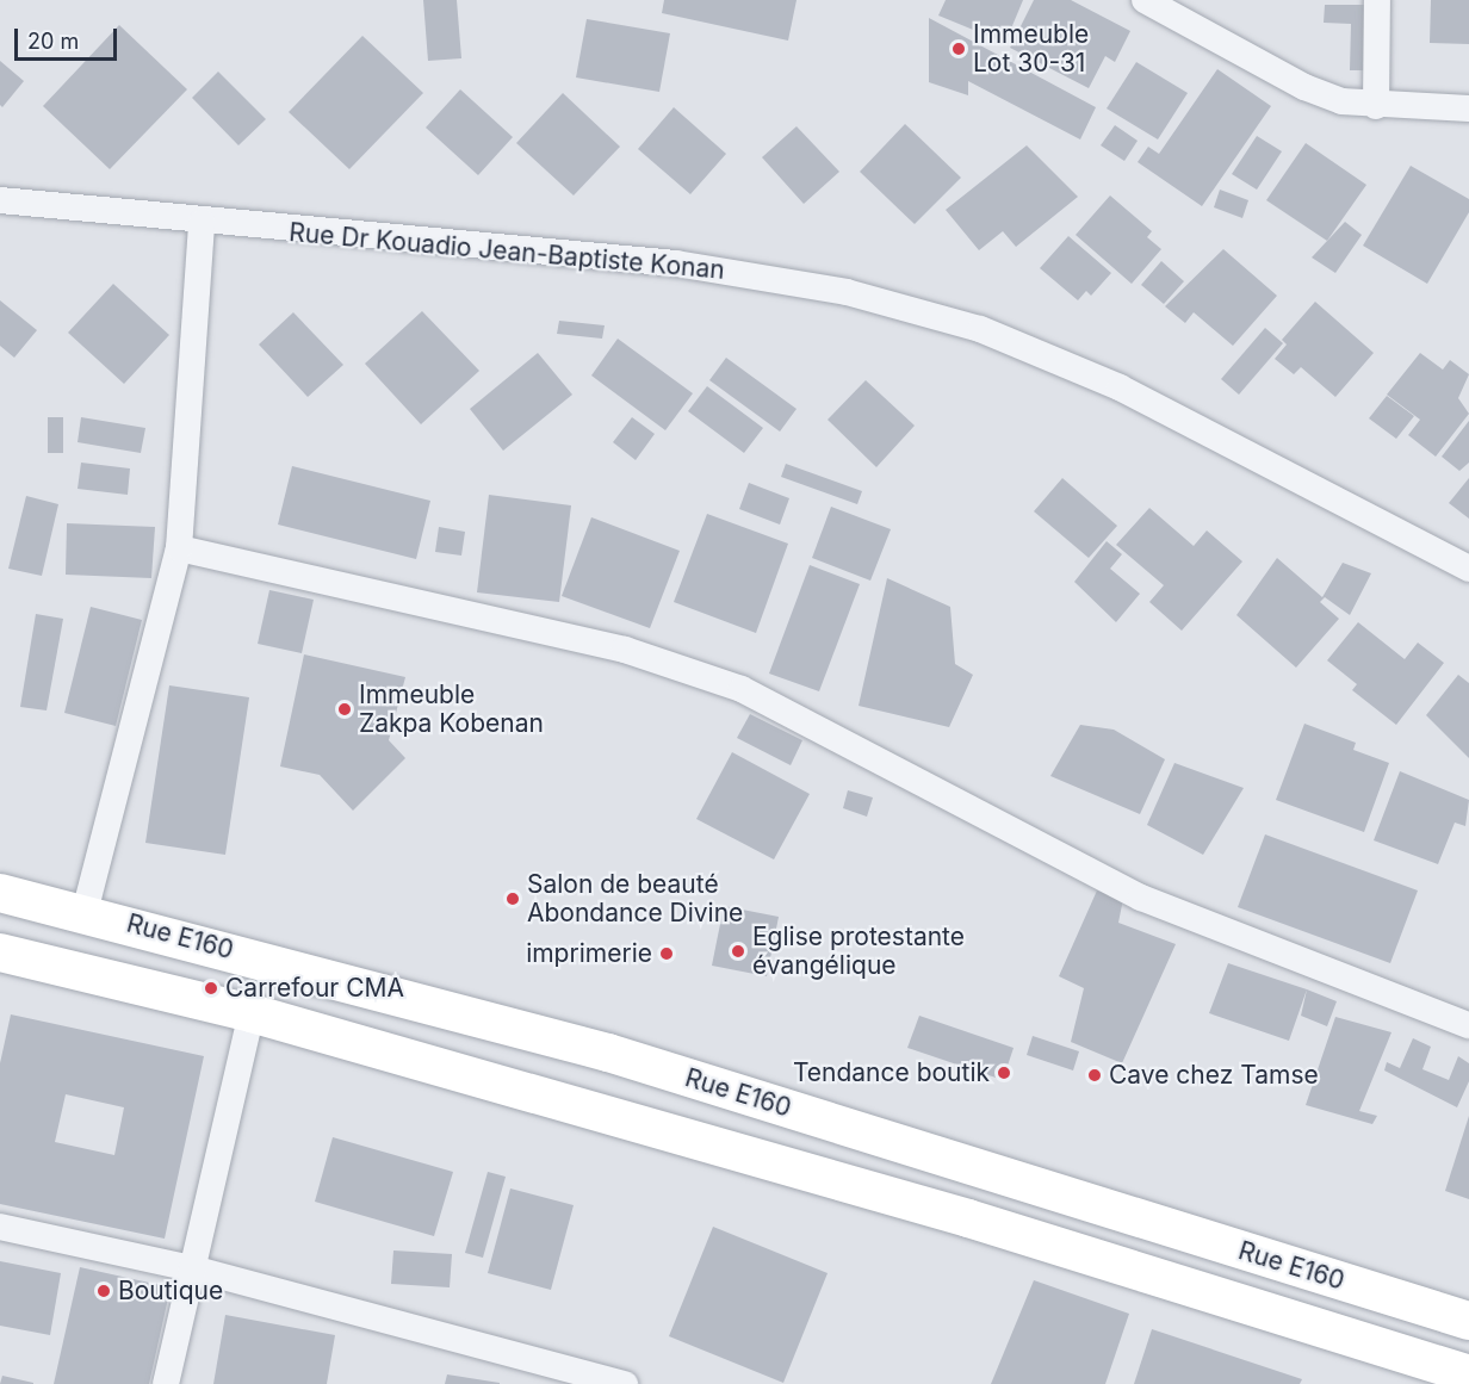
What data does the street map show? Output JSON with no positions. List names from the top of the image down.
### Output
{
  "streets": {
    "street": ["Rue Dr Kouadio Jean-Baptiste Konan", "Rue E160"]
  },
  "places": [
    "Immeuble Lot 30-31",
    "Immeuble Zakpa Kobenan",
    "Salon de beauté Abondance Divine",
    "Eglise protestante évangélique",
    "imprimerie",
    "Carrefour CMA",
    "Tendance boutik",
    "Cave chez Tamse",
    "Boutique"
  ],
  "scale_bar": "20 m"
}
